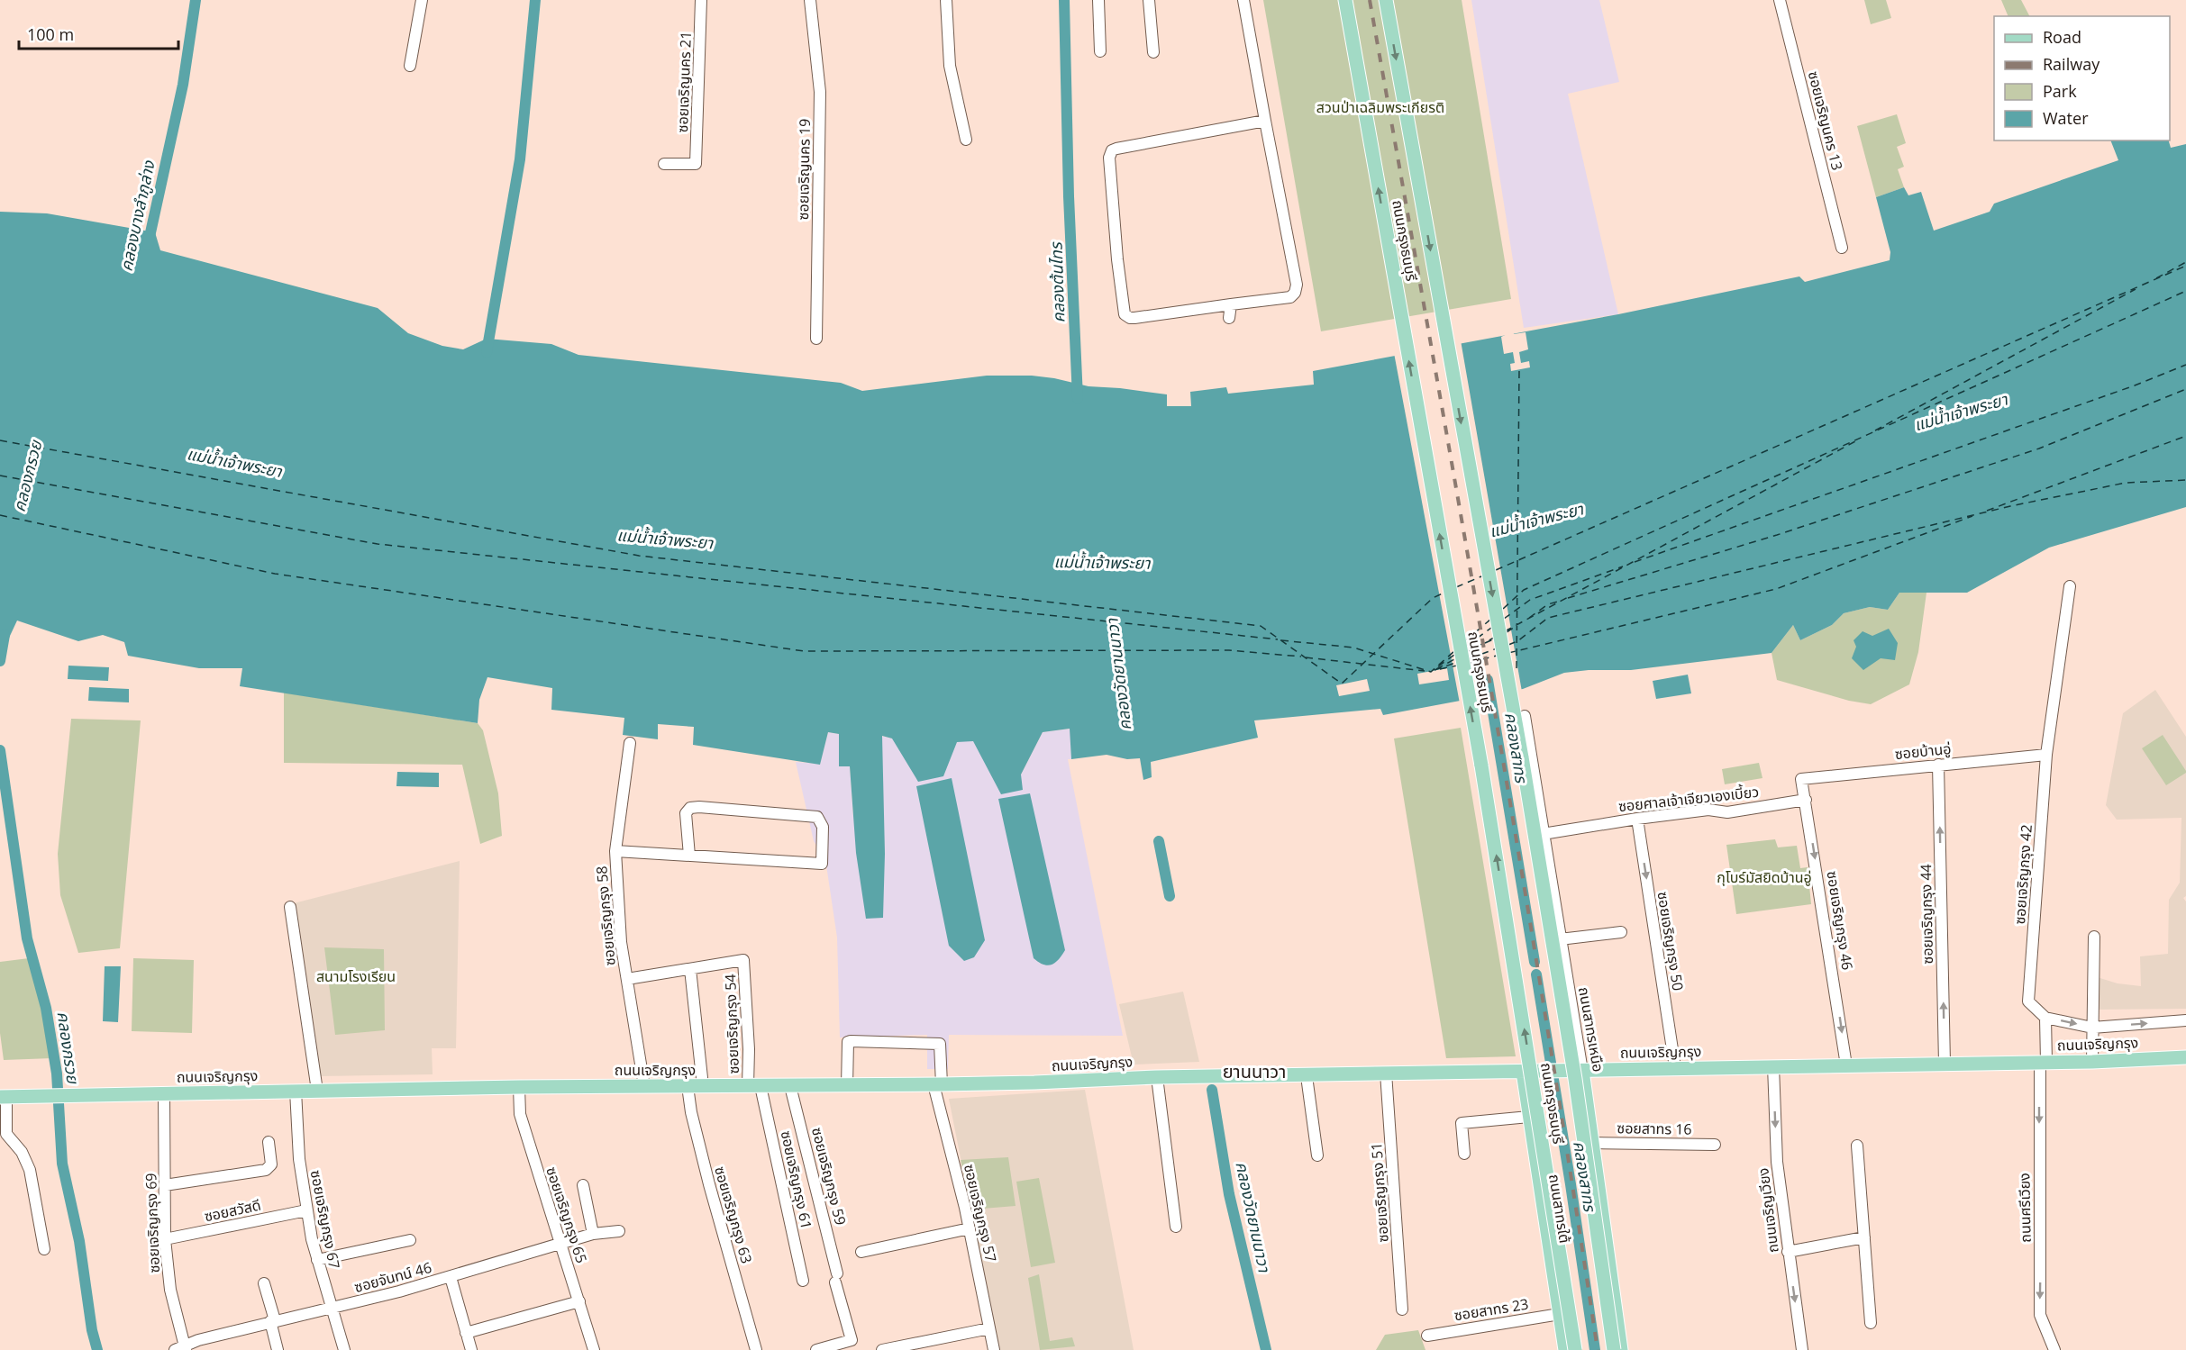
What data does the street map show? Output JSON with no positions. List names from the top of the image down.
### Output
{
  "streets": {
    "main road": [
      "ถนนกรุงธนบุรี",
      "ถนนสาทรเหนือ",
      "ถนนเจริญกรุง",
      "ถนนสาทรใต้"
    ],
    "street": [
      "ซอยเจริญนคร 21",
      "ซอยเจริญนคร 13",
      "ซอยเจริญนคร 19",
      "ซอยบ้านอู่",
      "ซอยศาลเจ้าเจียวเองเบี้ยว",
      "ซอยเจริญกรุง 42",
      "ซอยเจริญกรุง 44",
      "ซอยเจริญกรุง 58",
      "ซอยเจริญกรุง 46",
      "ซอยเจริญกรุง 50",
      "ซอยเจริญกรุง 54",
      "ซอยสาทร 16",
      "ซอยเจริญกรุง 59",
      "ซอยเจริญกรุง 61",
      "ซอยเจริญกรุง 51",
      "ถนนศรีเวียง",
      "ซอยสวัสดี",
      "ถนนเจริญเวียง",
      "ซอยเจริญกรุง 57",
      "ซอยเจริญกรุง 65",
      "ซอยเจริญกรุง 63",
      "ซอยเจริญกรุง 67",
      "ซอยเจริญกรุง 69",
      "ซอยจันทน์ 46",
      "ซอยสาทร 23"
    ]
  },
  "crossings": [
    ["ซอยบ้านอู่", "ซอยเจริญกรุง 42"],
    ["ซอยบ้านอู่", "ซอยเจริญกรุง 44"],
    ["ซอยบ้านอู่", "ซอยเจริญกรุง 46"],
    ["ซอยศาลเจ้าเจียวเองเบี้ยว", "ซอยเจริญกรุง 46"],
    ["ซอยศาลเจ้าเจียวเองเบี้ยว", "ซอยเจริญกรุง 50"],
    ["ซอยศาลเจ้าเจียวเองเบี้ยว", "ถนนสาทรเหนือ"],
    ["ซอยเจริญกรุง 42", "ถนนศรีเวียง"],
    ["ซอยเจริญกรุง 44", "ถนนเจริญกรุง"],
    ["ซอยเจริญกรุง 58", "ถนนเจริญกรุง"],
    ["ซอยเจริญกรุง 46", "ถนนเจริญกรุง"],
    ["ซอยเจริญกรุง 50", "ถนนเจริญกรุง"],
    ["ซอยเจริญกรุง 54", "ถนนเจริญกรุง"],
    ["ซอยเจริญกรุง 54", "ซอยเจริญกรุง 61"],
    ["ถนนสาทรเหนือ", "ถนนเจริญกรุง"],
    ["ถนนสาทรเหนือ", "ซอยสาทร 16"],
    ["ถนนเจริญกรุง", "ซอยเจริญกรุง 59"],
    ["ถนนเจริญกรุง", "ซอยเจริญกรุง 61"],
    ["ถนนเจริญกรุง", "ซอยเจริญกรุง 51"],
    ["ถนนเจริญกรุง", "ถนนศรีเวียง"],
    ["ถนนเจริญกรุง", "ถนนสาทรใต้"],
    ["ถนนเจริญกรุง", "ถนนเจริญเวียง"],
    ["ถนนเจริญกรุง", "ซอยเจริญกรุง 57"],
    ["ถนนเจริญกรุง", "ซอยเจริญกรุง 65"],
    ["ถนนเจริญกรุง", "ซอยเจริญกรุง 63"],
    ["ถนนเจริญกรุง", "ซอยเจริญกรุง 67"],
    ["ถนนเจริญกรุง", "ซอยเจริญกรุง 69"],
    ["ถนนสาทรใต้", "ซอยสาทร 23"],
    ["ซอยสวัสดี", "ซอยเจริญกรุง 67"],
    ["ซอยสวัสดี", "ซอยเจริญกรุง 69"],
    ["ซอยเจริญกรุง 65", "ซอยจันทน์ 46"],
    ["ซอยเจริญกรุง 67", "ซอยจันทน์ 46"],
    ["ซอยเจริญกรุง 69", "ซอยจันทน์ 46"]
  ],
  "one_way": [
    "ซอยเจริญกรุง 44",
    "ซอยเจริญกรุง 46",
    "ซอยเจริญกรุง 50",
    "ถนนศรีเวียง"
  ],
  "districts": ["ยานนาวา"],
  "water": [
    "คลองบางลำภูล่าง",
    "คลองต้นไทร",
    "แม่น้ำเจ้าพระยา",
    "คลองกรวย",
    "คลองวัดยานนาวา",
    "คลองสาทร"
  ],
  "parks": ["สวนป่าเฉลิมพระเกียรติ", "กุโบร์มัสยิดบ้านอู่", "สนามโรงเรียน"],
  "legend": [
    "Road",
    "Railway",
    "Park",
    "Water"
  ],
  "scale_bar": "100 m"
}
